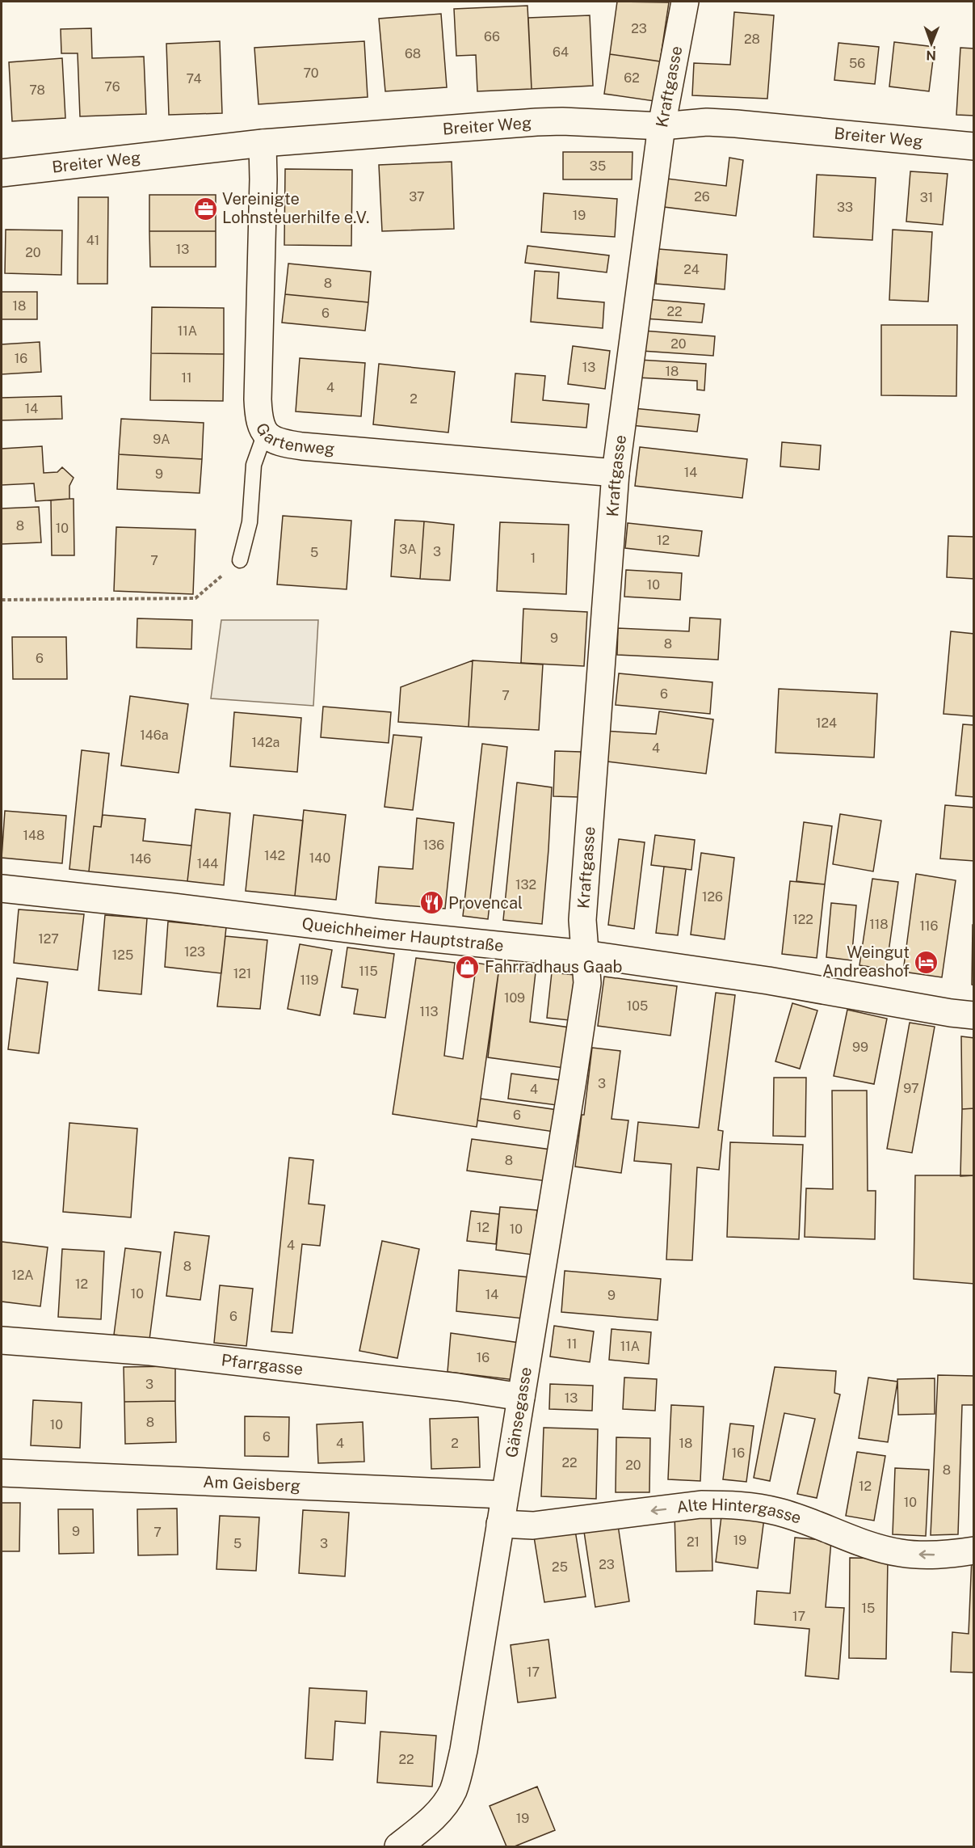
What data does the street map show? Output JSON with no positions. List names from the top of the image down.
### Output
{
  "streets": {
    "street": [
      "Kraftgasse",
      "Breiter Weg",
      "Gartenweg",
      "Queichheimer Hauptstraße",
      "Pfarrgasse",
      "Gänsegasse",
      "Am Geisberg",
      "Alte Hintergasse"
    ]
  },
  "crossings": [
    ["Kraftgasse", "Breiter Weg"],
    ["Kraftgasse", "Gartenweg"],
    ["Kraftgasse", "Queichheimer Hauptstraße"],
    ["Kraftgasse", "Gänsegasse"],
    ["Breiter Weg", "Gartenweg"],
    ["Queichheimer Hauptstraße", "Gänsegasse"],
    ["Pfarrgasse", "Gänsegasse"],
    ["Gänsegasse", "Am Geisberg"],
    ["Gänsegasse", "Alte Hintergasse"]
  ],
  "one_way": ["Alte Hintergasse"],
  "places": {
    "office": ["Vereinigte Lohnsteuerhilfe e.V."],
    "restaurant": ["Provencal"],
    "hotel": ["Weingut Andreashof"],
    "shop": ["Fahrradhaus Gaab"]
  },
  "house_numbers": [
    "23",
    "66",
    "28",
    "64",
    "68",
    "56",
    "70",
    "62",
    "74",
    "76",
    "78",
    "35",
    "37",
    "26",
    "31",
    "33",
    "19",
    "41",
    "13",
    "20",
    "24",
    "8",
    "18",
    "22",
    "6",
    "11A",
    "20",
    "16",
    "13",
    "18",
    "11",
    "4",
    "2",
    "14",
    "9A",
    "14",
    "9",
    "8",
    "10",
    "12",
    "3A",
    "3",
    "5",
    "1",
    "7",
    "10",
    "9",
    "8",
    "6",
    "6",
    "7",
    "124",
    "146a",
    "142a",
    "4",
    "148",
    "136",
    "142",
    "140",
    "146",
    "144",
    "132",
    "126",
    "122",
    "118",
    "116",
    "127",
    "123",
    "125",
    "115",
    "121",
    "119",
    "109",
    "105",
    "113",
    "99",
    "3",
    "97",
    "4",
    "6",
    "8",
    "12",
    "10",
    "4",
    "8",
    "12A",
    "12",
    "10",
    "14",
    "9",
    "6",
    "11",
    "11A",
    "16",
    "3",
    "13",
    "8",
    "10",
    "6",
    "4",
    "2",
    "18",
    "16",
    "22",
    "20",
    "8",
    "12",
    "10",
    "9",
    "7",
    "19",
    "21",
    "5",
    "3",
    "23",
    "25",
    "15",
    "17",
    "17",
    "22",
    "19"
  ],
  "north": "bottom"
}
